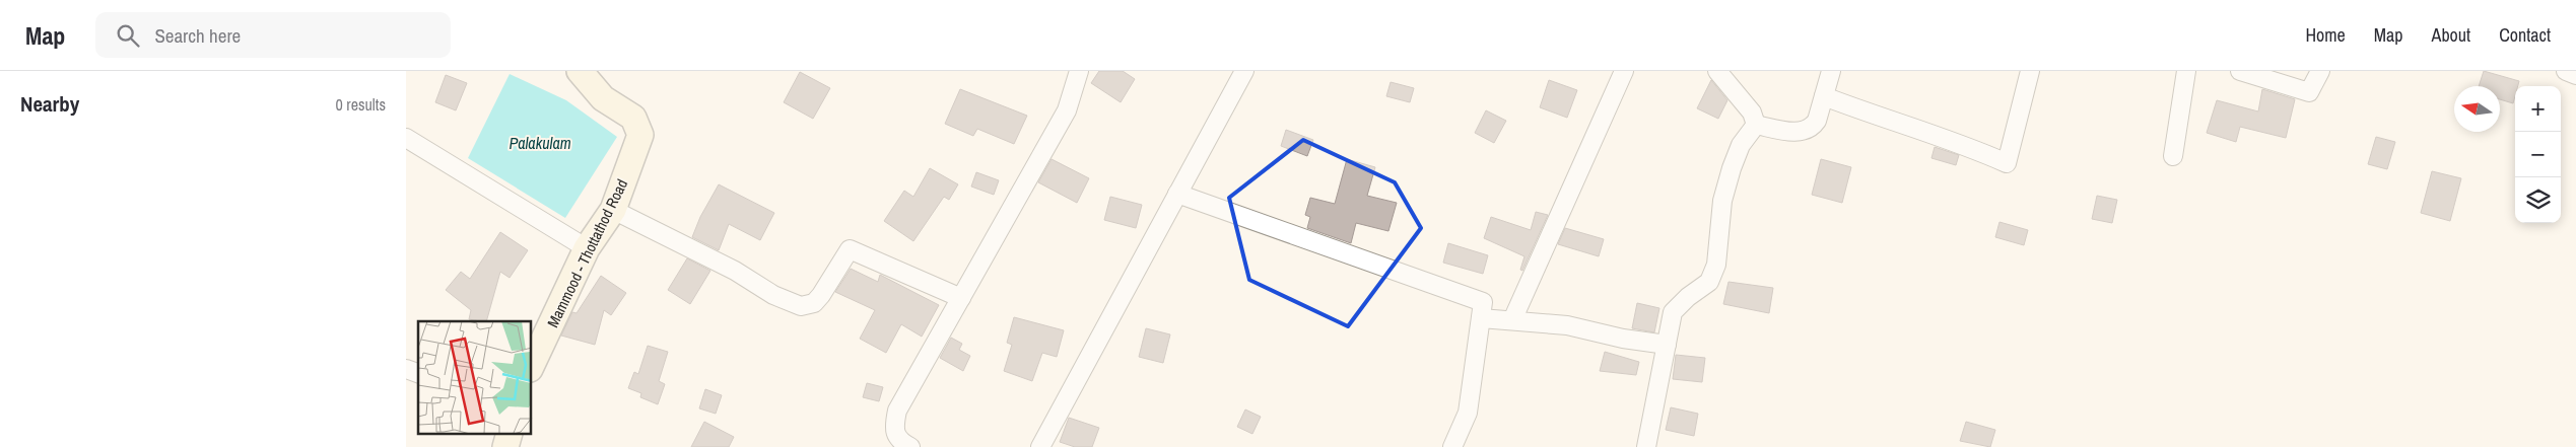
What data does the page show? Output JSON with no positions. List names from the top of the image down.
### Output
{
  "streets": {
    "street": ["Mammood - Thottathod Road"]
  },
  "water": ["Palakulam"],
  "north": "left",
  "page": {
    "header": "Map",
    "search": "Search here",
    "nav": [
      "Home",
      "Map",
      "About",
      "Contact"
    ],
    "heading": ["Nearby", "0 results"],
    "map_buttons": ["+", "−"]
  }
}
